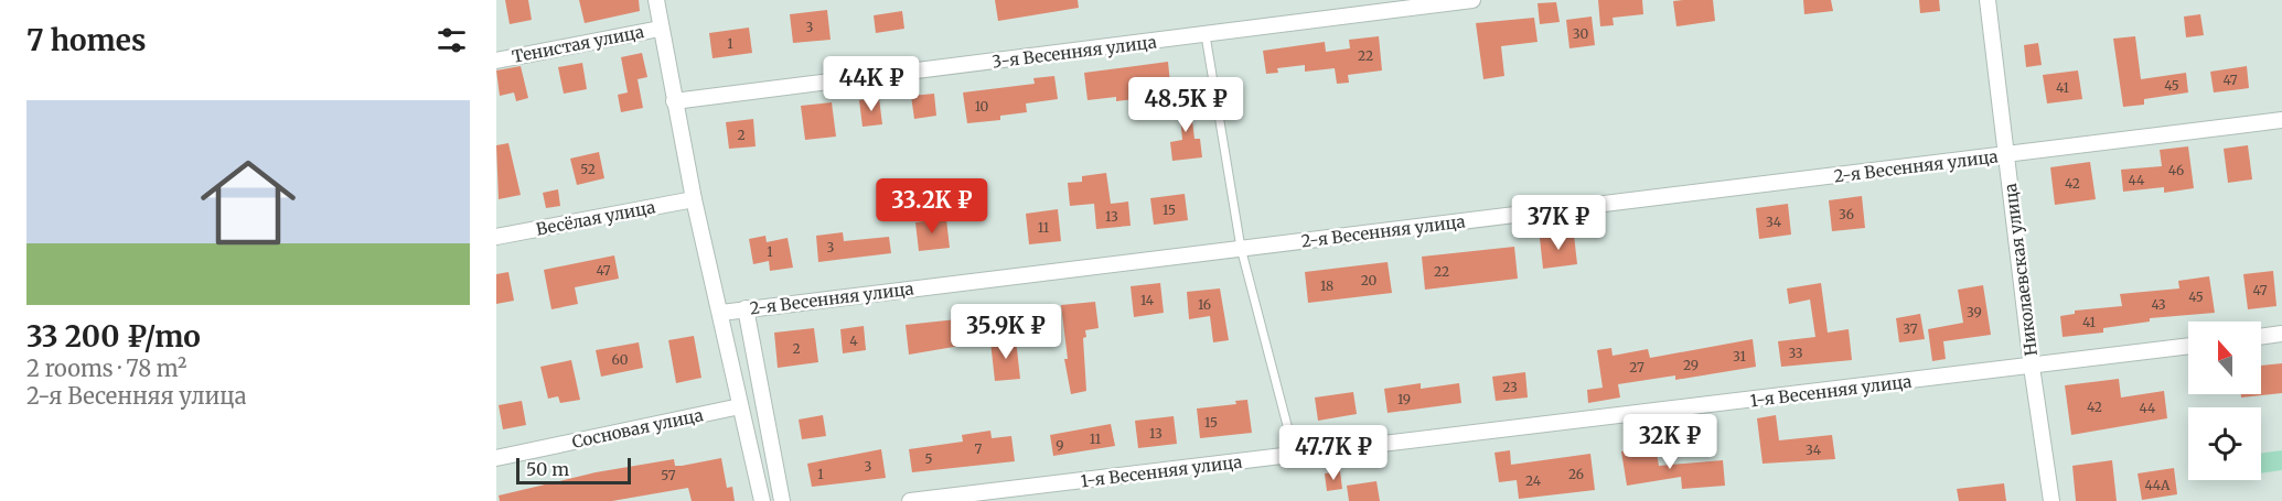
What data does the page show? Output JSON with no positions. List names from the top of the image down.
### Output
{
  "streets": {
    "street": [
      "Тенистая улица",
      "3-я Весенняя улица",
      "2-я Весенняя улица",
      "Весёлая улица",
      "Николаевская улица",
      "1-я Весенняя улица",
      "Сосновая улица"
    ]
  },
  "crossings": [
    ["2-я Весенняя улица", "Николаевская улица"],
    ["Николаевская улица", "1-я Весенняя улица"]
  ],
  "house_numbers": [
    "3",
    "30",
    "1",
    "22",
    "47",
    "45",
    "41",
    "10",
    "2",
    "52",
    "46",
    "44",
    "42",
    "15",
    "36",
    "13",
    "34",
    "11",
    "3",
    "1",
    "47",
    "22",
    "20",
    "18",
    "47",
    "45",
    "14",
    "16",
    "43",
    "39",
    "41",
    "37",
    "4",
    "2",
    "33",
    "31",
    "60",
    "29",
    "27",
    "23",
    "19",
    "42",
    "44",
    "15",
    "13",
    "11",
    "9",
    "7",
    "34",
    "5",
    "3",
    "1",
    "26",
    "57",
    "24",
    "44А"
  ],
  "scale_bar": "50 m",
  "north": "top",
  "page": {
    "heading": "7 homes",
    "price": [
      "44K ₽",
      "48.5K ₽",
      "33.2K ₽",
      "37K ₽",
      "35.9K ₽",
      "32K ₽",
      "47.7K ₽"
    ],
    "list": [
      {
        "name": "33 200 ₽/mo",
        "note": "2 rooms · 78 m² · 2-я Весенняя улица"
      }
    ],
    "scale": "50 m"
  }
}
